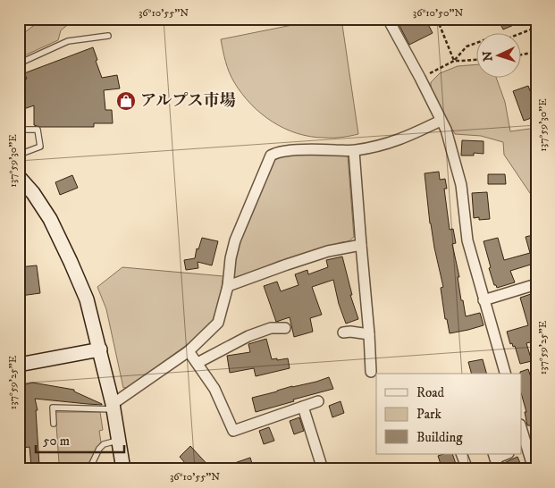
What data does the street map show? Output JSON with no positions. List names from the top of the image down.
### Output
{
  "places": {
    "shop": ["アルプス市場"]
  },
  "legend": ["Road", "Park", "Building"],
  "scale_bar": "50 m",
  "north": "left",
  "coordinates": [
    "36°10'55\"N",
    "36°10'50\"N",
    "137°59'30\"E",
    "137°59'25\"E"
  ]
}
